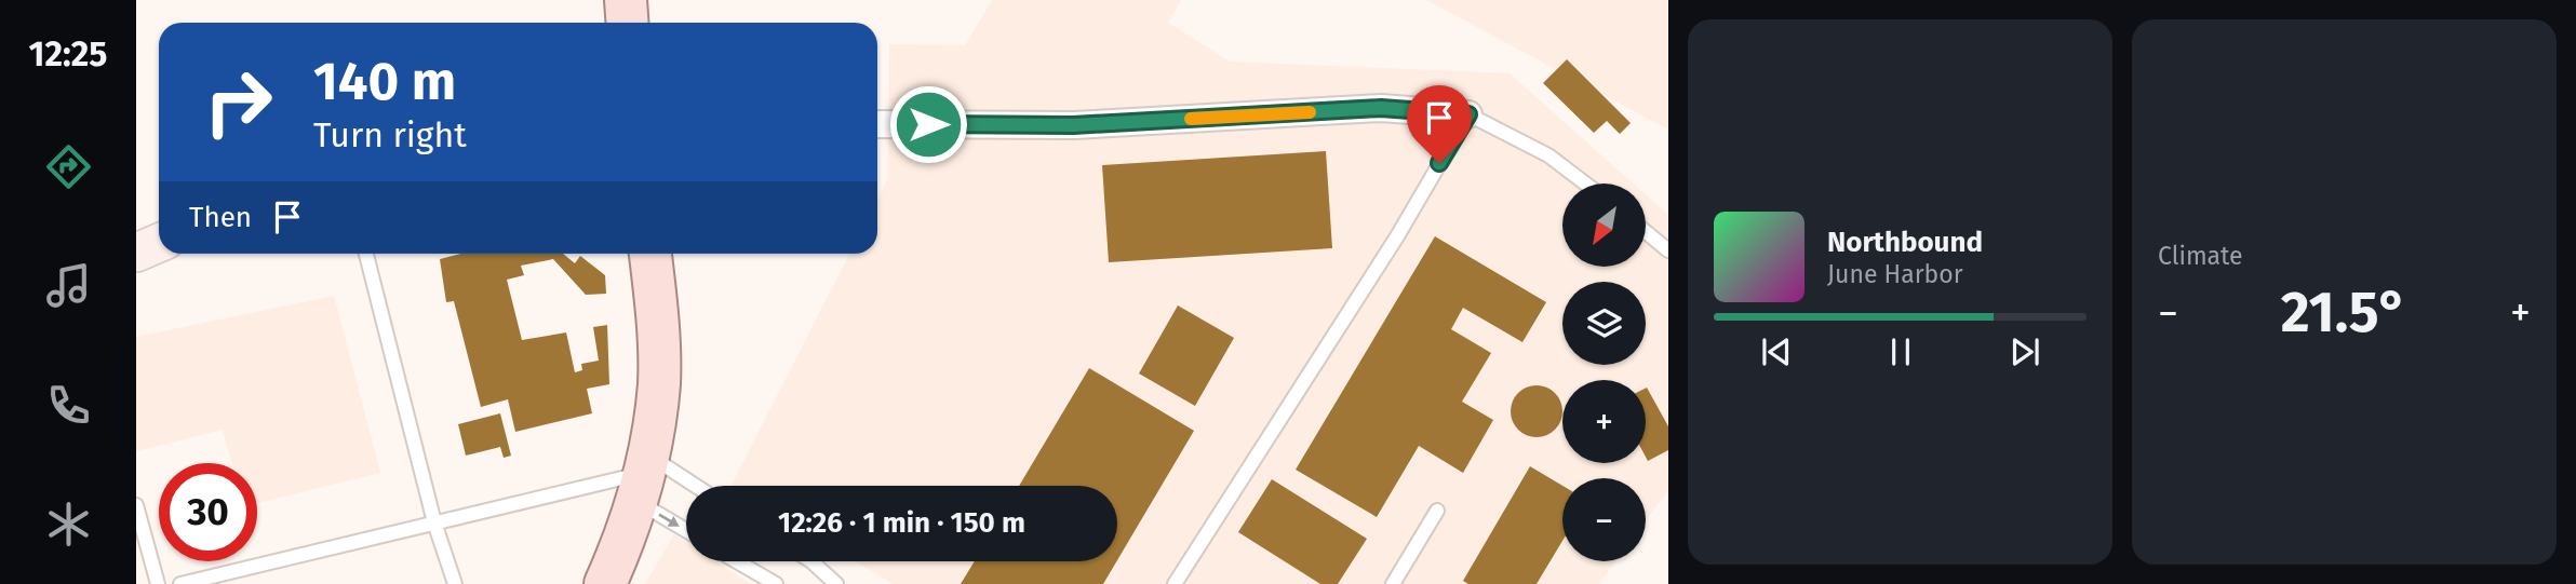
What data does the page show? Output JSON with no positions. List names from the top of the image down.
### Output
{
  "north": "bottom left",
  "page": {
    "tabs": "12:25",
    "tile": "Climate",
    "turn": ["140 m", "Turn right"],
    "then": "Then",
    "map_buttons": ["+", "−"],
    "song": ["Northbound", "June Harbor"],
    "heat": ["−", "21.5°", "+"],
    "limit": "30",
    "trip": "12:26 · 1 min · 150 m"
  }
}
